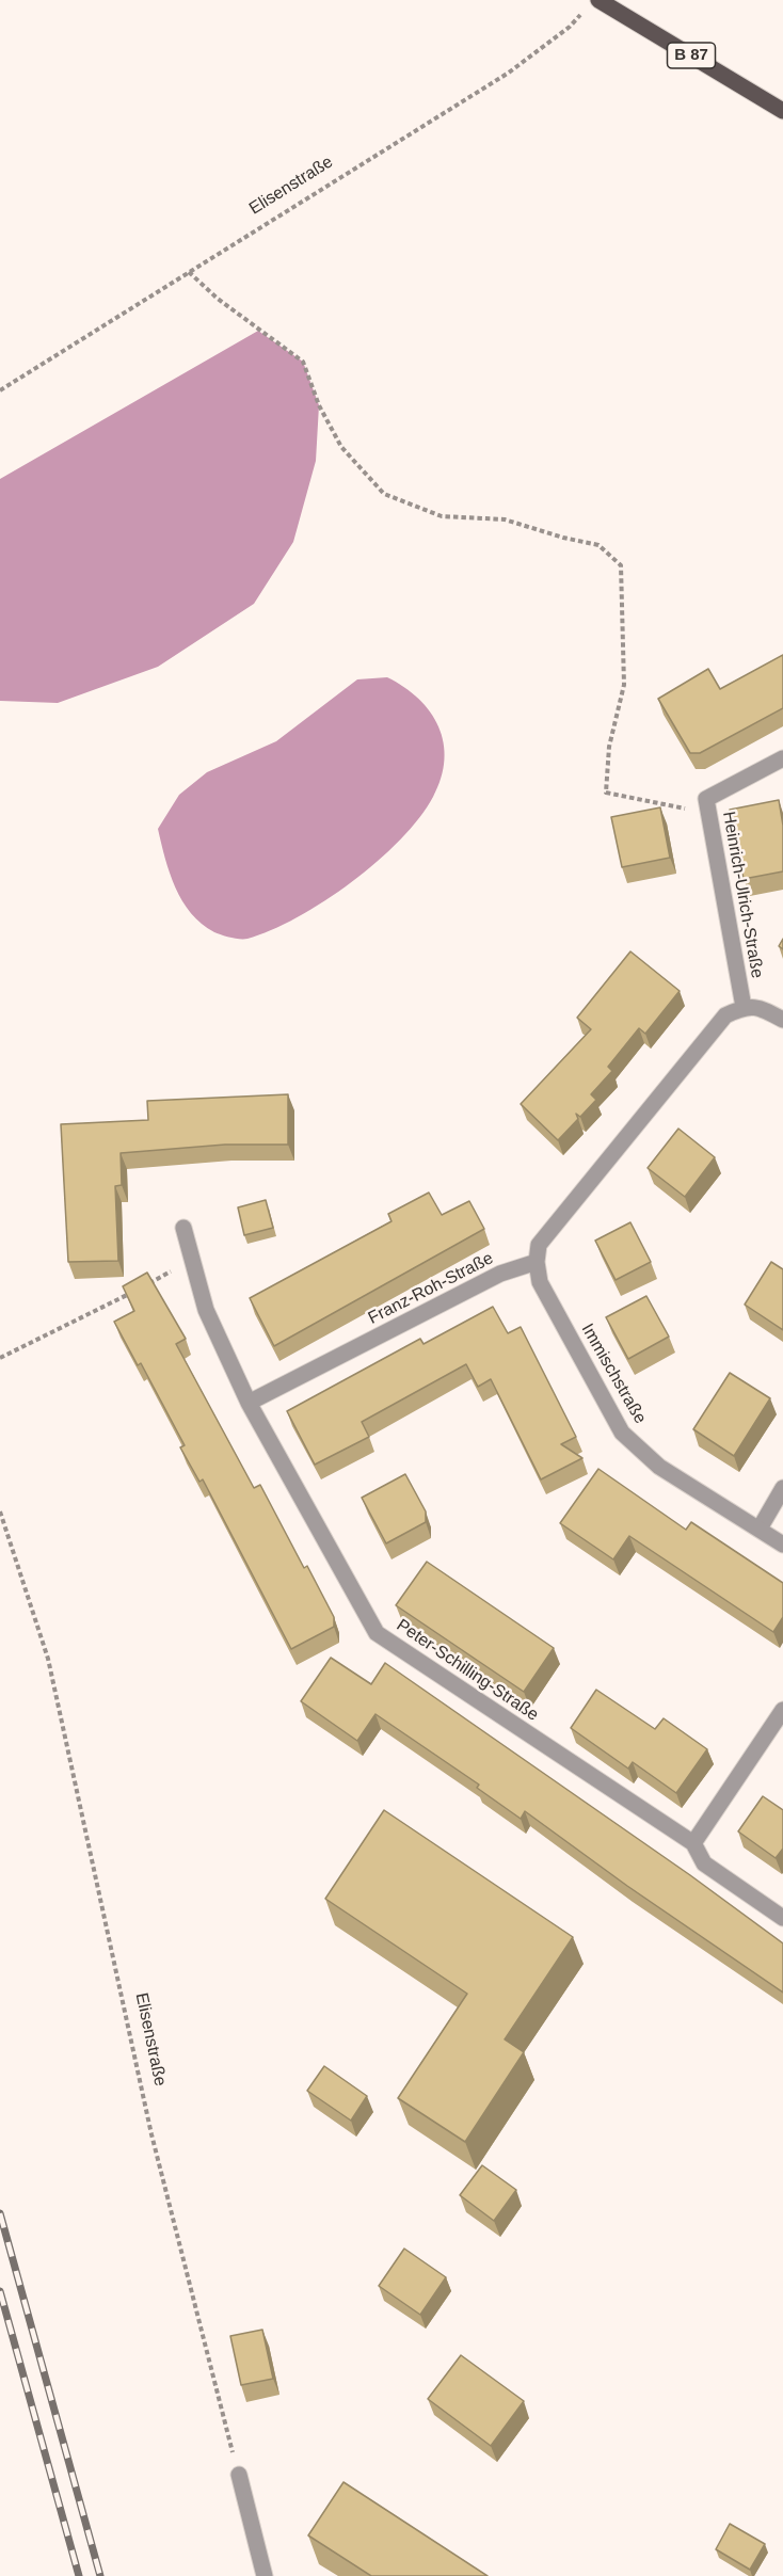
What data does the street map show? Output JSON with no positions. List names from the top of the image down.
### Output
{
  "streets": {
    "main road": ["B 87"],
    "street": [
      "Heinrich-Ulrich-Straße",
      "Franz-Roh-Straße",
      "Immischstraße",
      "Peter-Schilling-Straße"
    ],
    "path": ["Elisenstraße"]
  },
  "crossings": [
    ["B 87", "Elisenstraße"],
    ["Franz-Roh-Straße", "Immischstraße"],
    ["Franz-Roh-Straße", "Peter-Schilling-Straße"]
  ]
}
